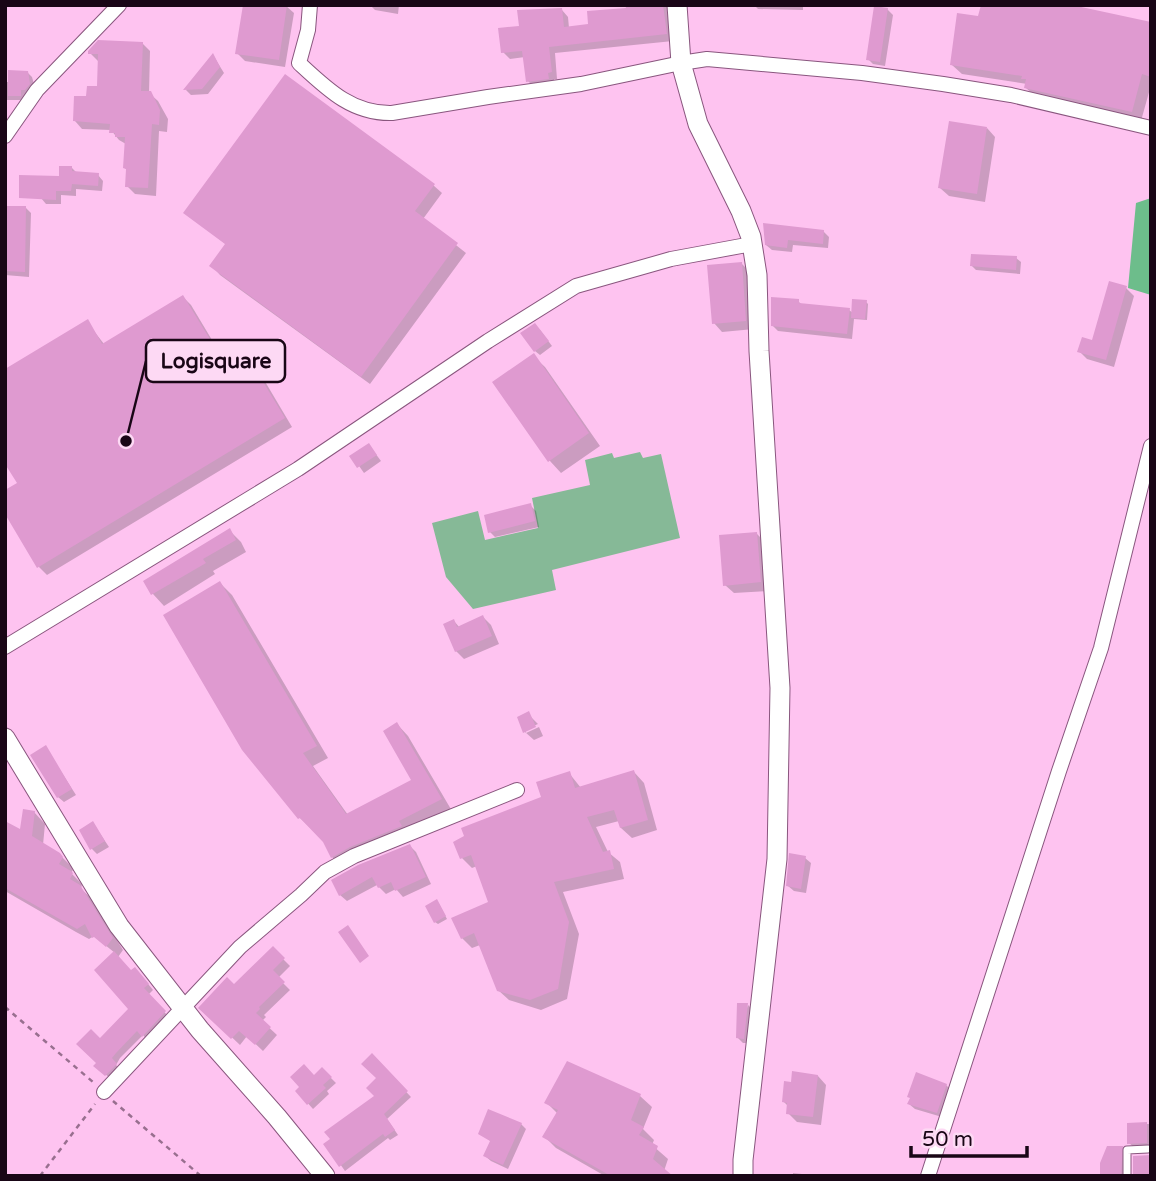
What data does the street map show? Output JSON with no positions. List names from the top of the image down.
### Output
{
  "places": ["Logisquare"],
  "scale_bar": "50 m"
}
